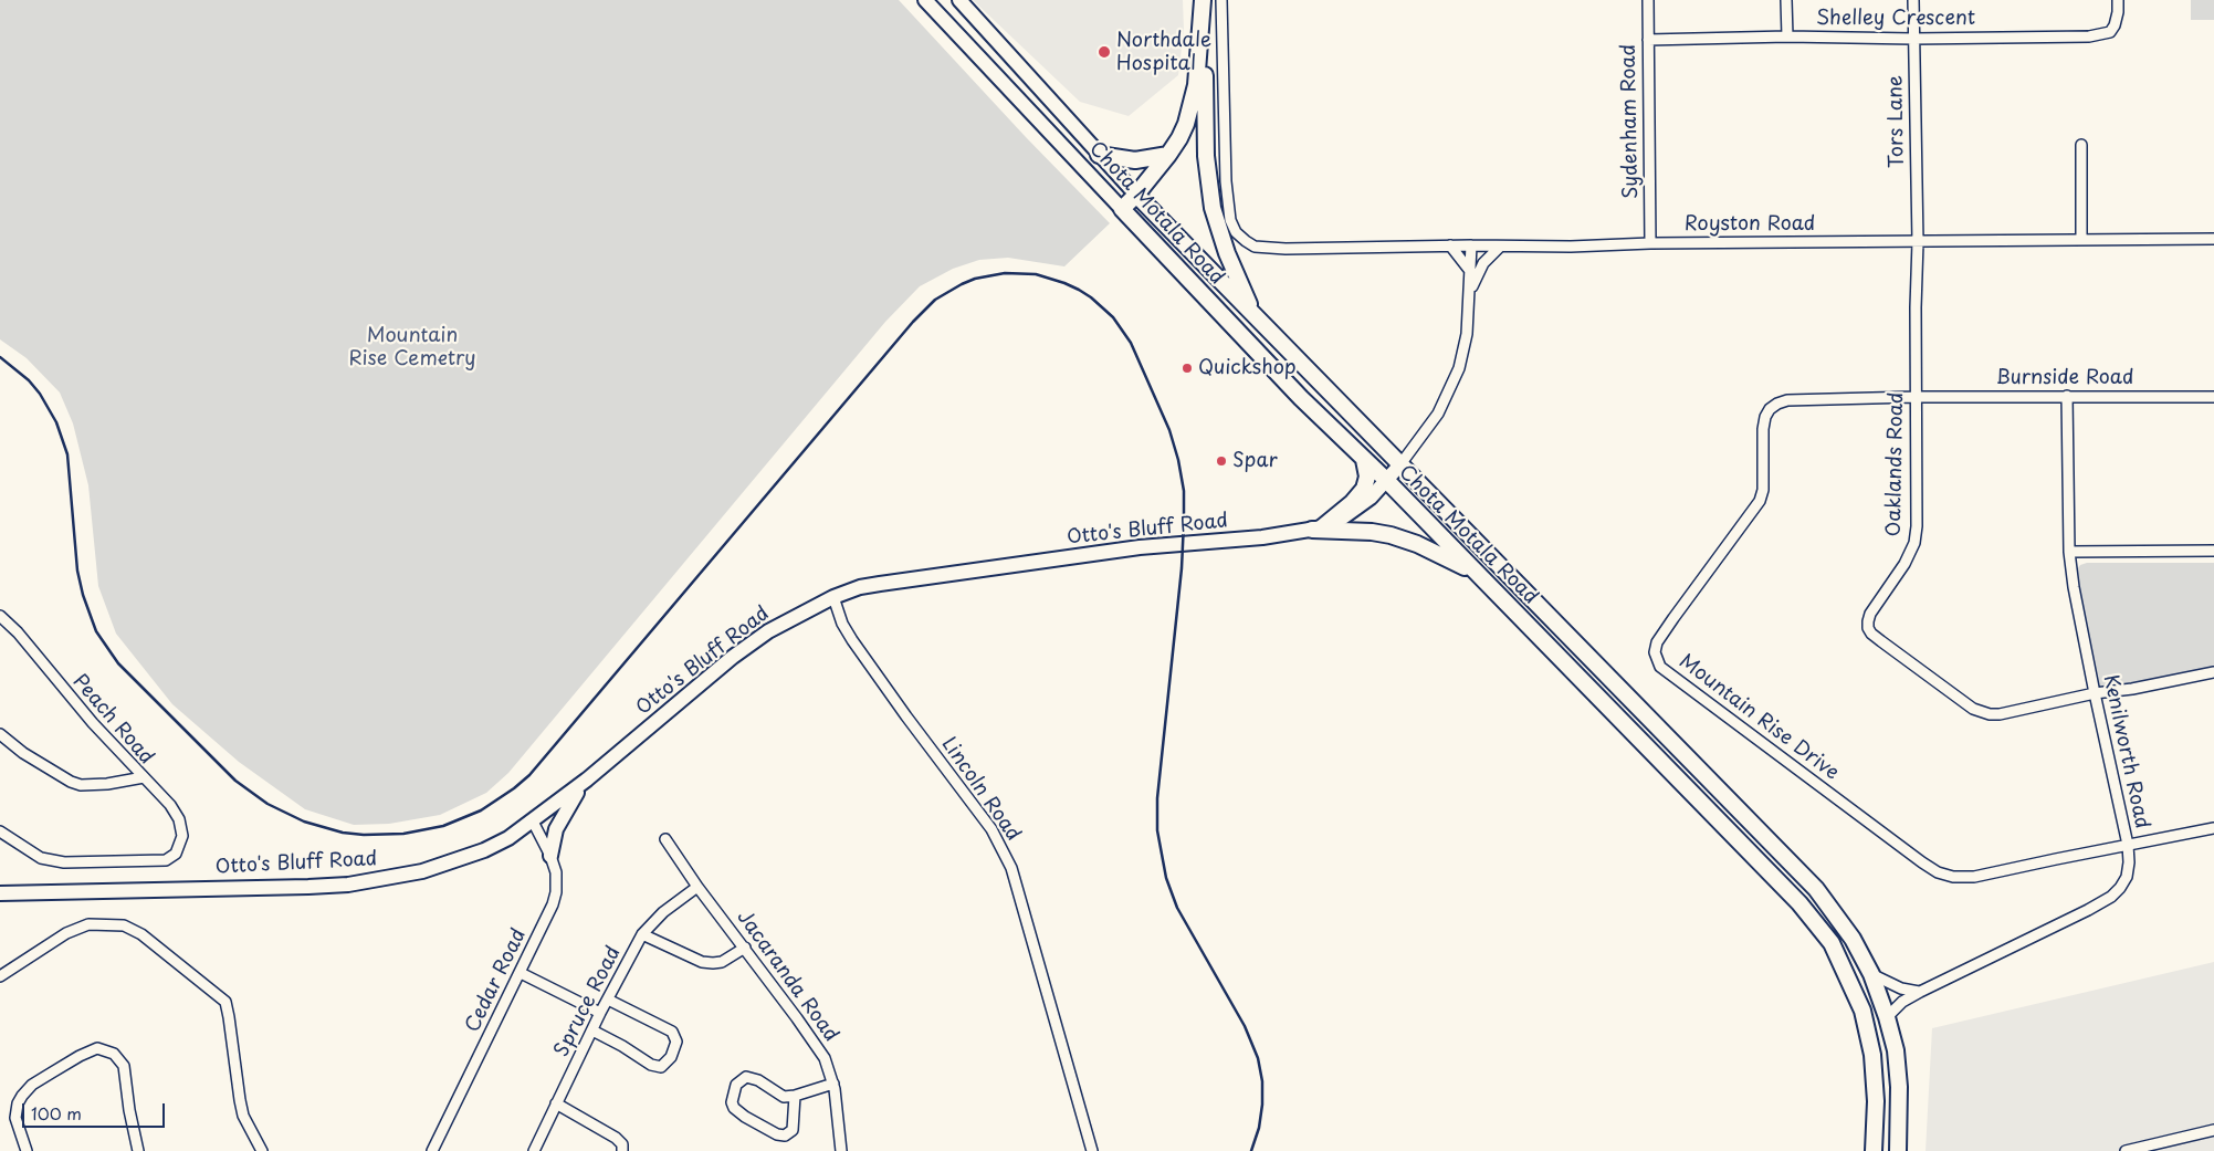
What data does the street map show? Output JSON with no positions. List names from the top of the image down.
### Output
{
  "streets": {
    "main road": ["Chota Motala Road", "Otto's Bluff Road"],
    "street": [
      "Shelley Crescent",
      "Sydenham Road",
      "Tors Lane",
      "Royston Road",
      "Burnside Road",
      "Oaklands Road",
      "Mountain Rise Drive",
      "Peach Road",
      "Kenilworth Road",
      "Lincoln Road",
      "Jacaranda Road",
      "Cedar Road",
      "Spruce Road"
    ]
  },
  "crossings": [
    ["Shelley Crescent", "Sydenham Road"],
    ["Shelley Crescent", "Tors Lane"],
    ["Sydenham Road", "Royston Road"],
    ["Tors Lane", "Royston Road"],
    ["Tors Lane", "Oaklands Road"],
    ["Chota Motala Road", "Otto's Bluff Road"],
    ["Chota Motala Road", "Kenilworth Road"],
    ["Royston Road", "Oaklands Road"],
    ["Royston Road", "Otto's Bluff Road"],
    ["Burnside Road", "Oaklands Road"],
    ["Burnside Road", "Mountain Rise Drive"],
    ["Burnside Road", "Kenilworth Road"],
    ["Oaklands Road", "Mountain Rise Drive"],
    ["Oaklands Road", "Kenilworth Road"],
    ["Otto's Bluff Road", "Lincoln Road"],
    ["Otto's Bluff Road", "Cedar Road"],
    ["Mountain Rise Drive", "Kenilworth Road"],
    ["Jacaranda Road", "Spruce Road"]
  ],
  "parks": ["Mountain Rise Cemetry"],
  "places": ["Northdale Hospital", "Quickshop", "Spar"],
  "scale_bar": "100 m"
}
